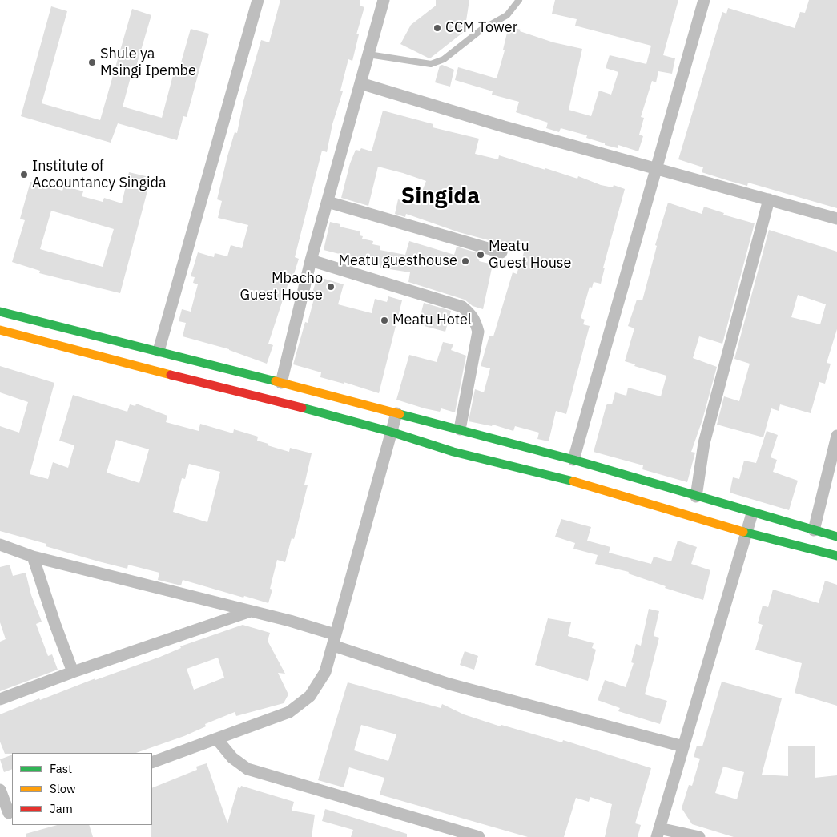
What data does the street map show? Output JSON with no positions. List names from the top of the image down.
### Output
{
  "districts": ["Singida"],
  "places": [
    "CCM Tower",
    "Shule ya Msingi Ipembe",
    "Institute of Accountancy Singida",
    "Meatu Guest House",
    "Meatu guesthouse",
    "Mbacho Guest House",
    "Meatu Hotel"
  ],
  "legend": ["Fast", "Slow", "Jam"]
}
